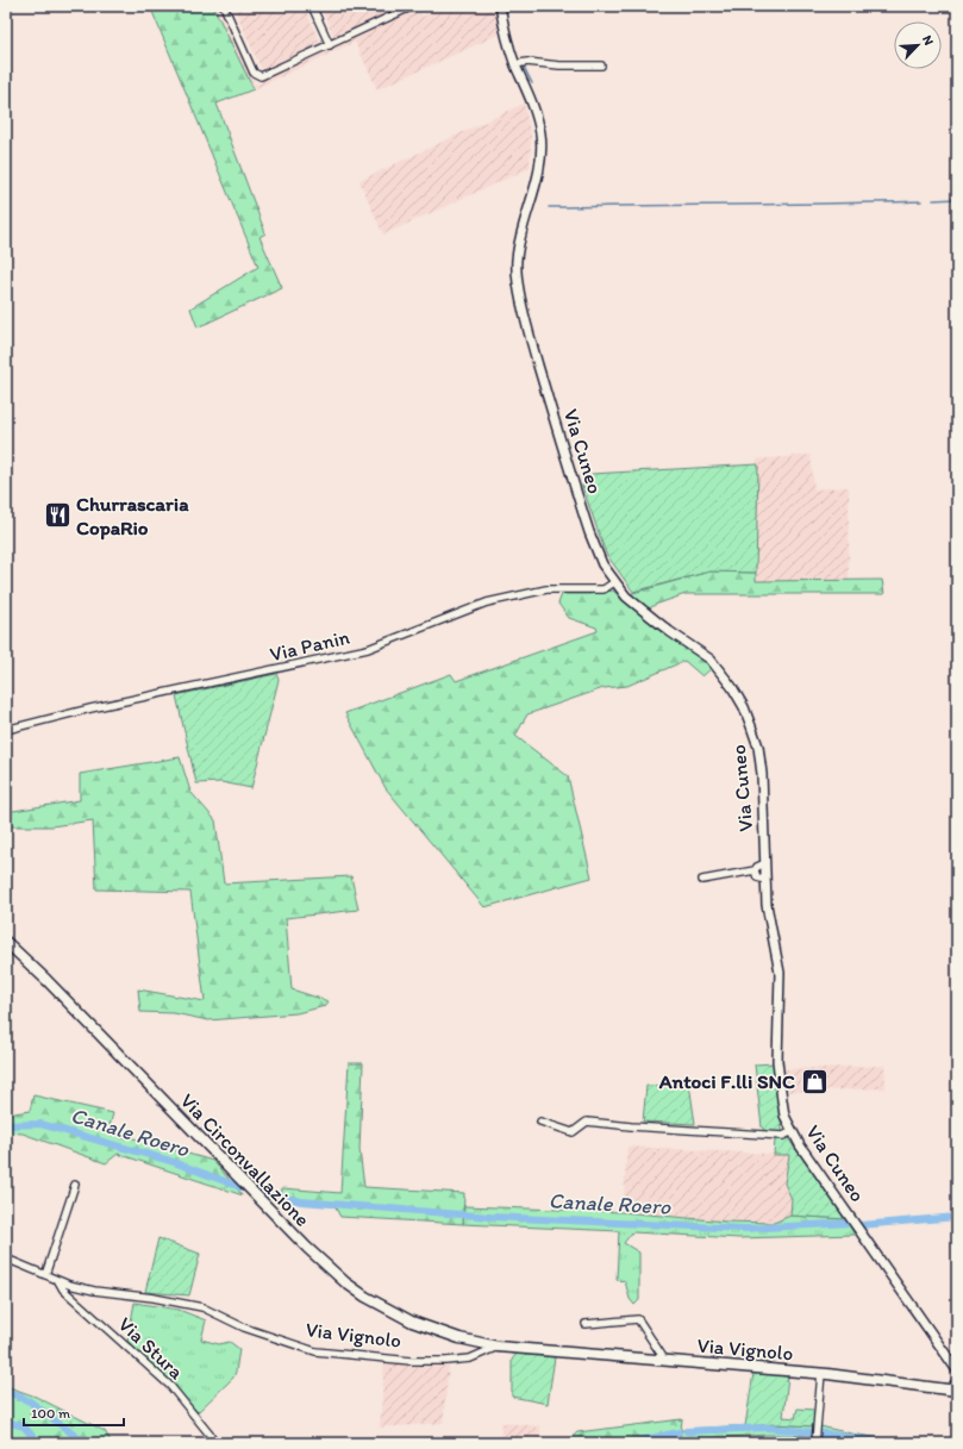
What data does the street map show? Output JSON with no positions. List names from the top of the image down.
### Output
{
  "streets": {
    "main road": ["Via Circonvallazione", "Via Vignolo"],
    "street": ["Via Cuneo", "Via Panin", "Via Stura"]
  },
  "crossings": [
    ["Via Cuneo", "Via Panin"],
    ["Via Circonvallazione", "Via Vignolo"],
    ["Via Vignolo", "Via Stura"]
  ],
  "water": ["Canale Roero"],
  "places": {
    "restaurant": ["Churrascaria CopaRio"],
    "shop": ["Antoci F.lli SNC"]
  },
  "scale_bar": "100 m",
  "north": "top right"
}
